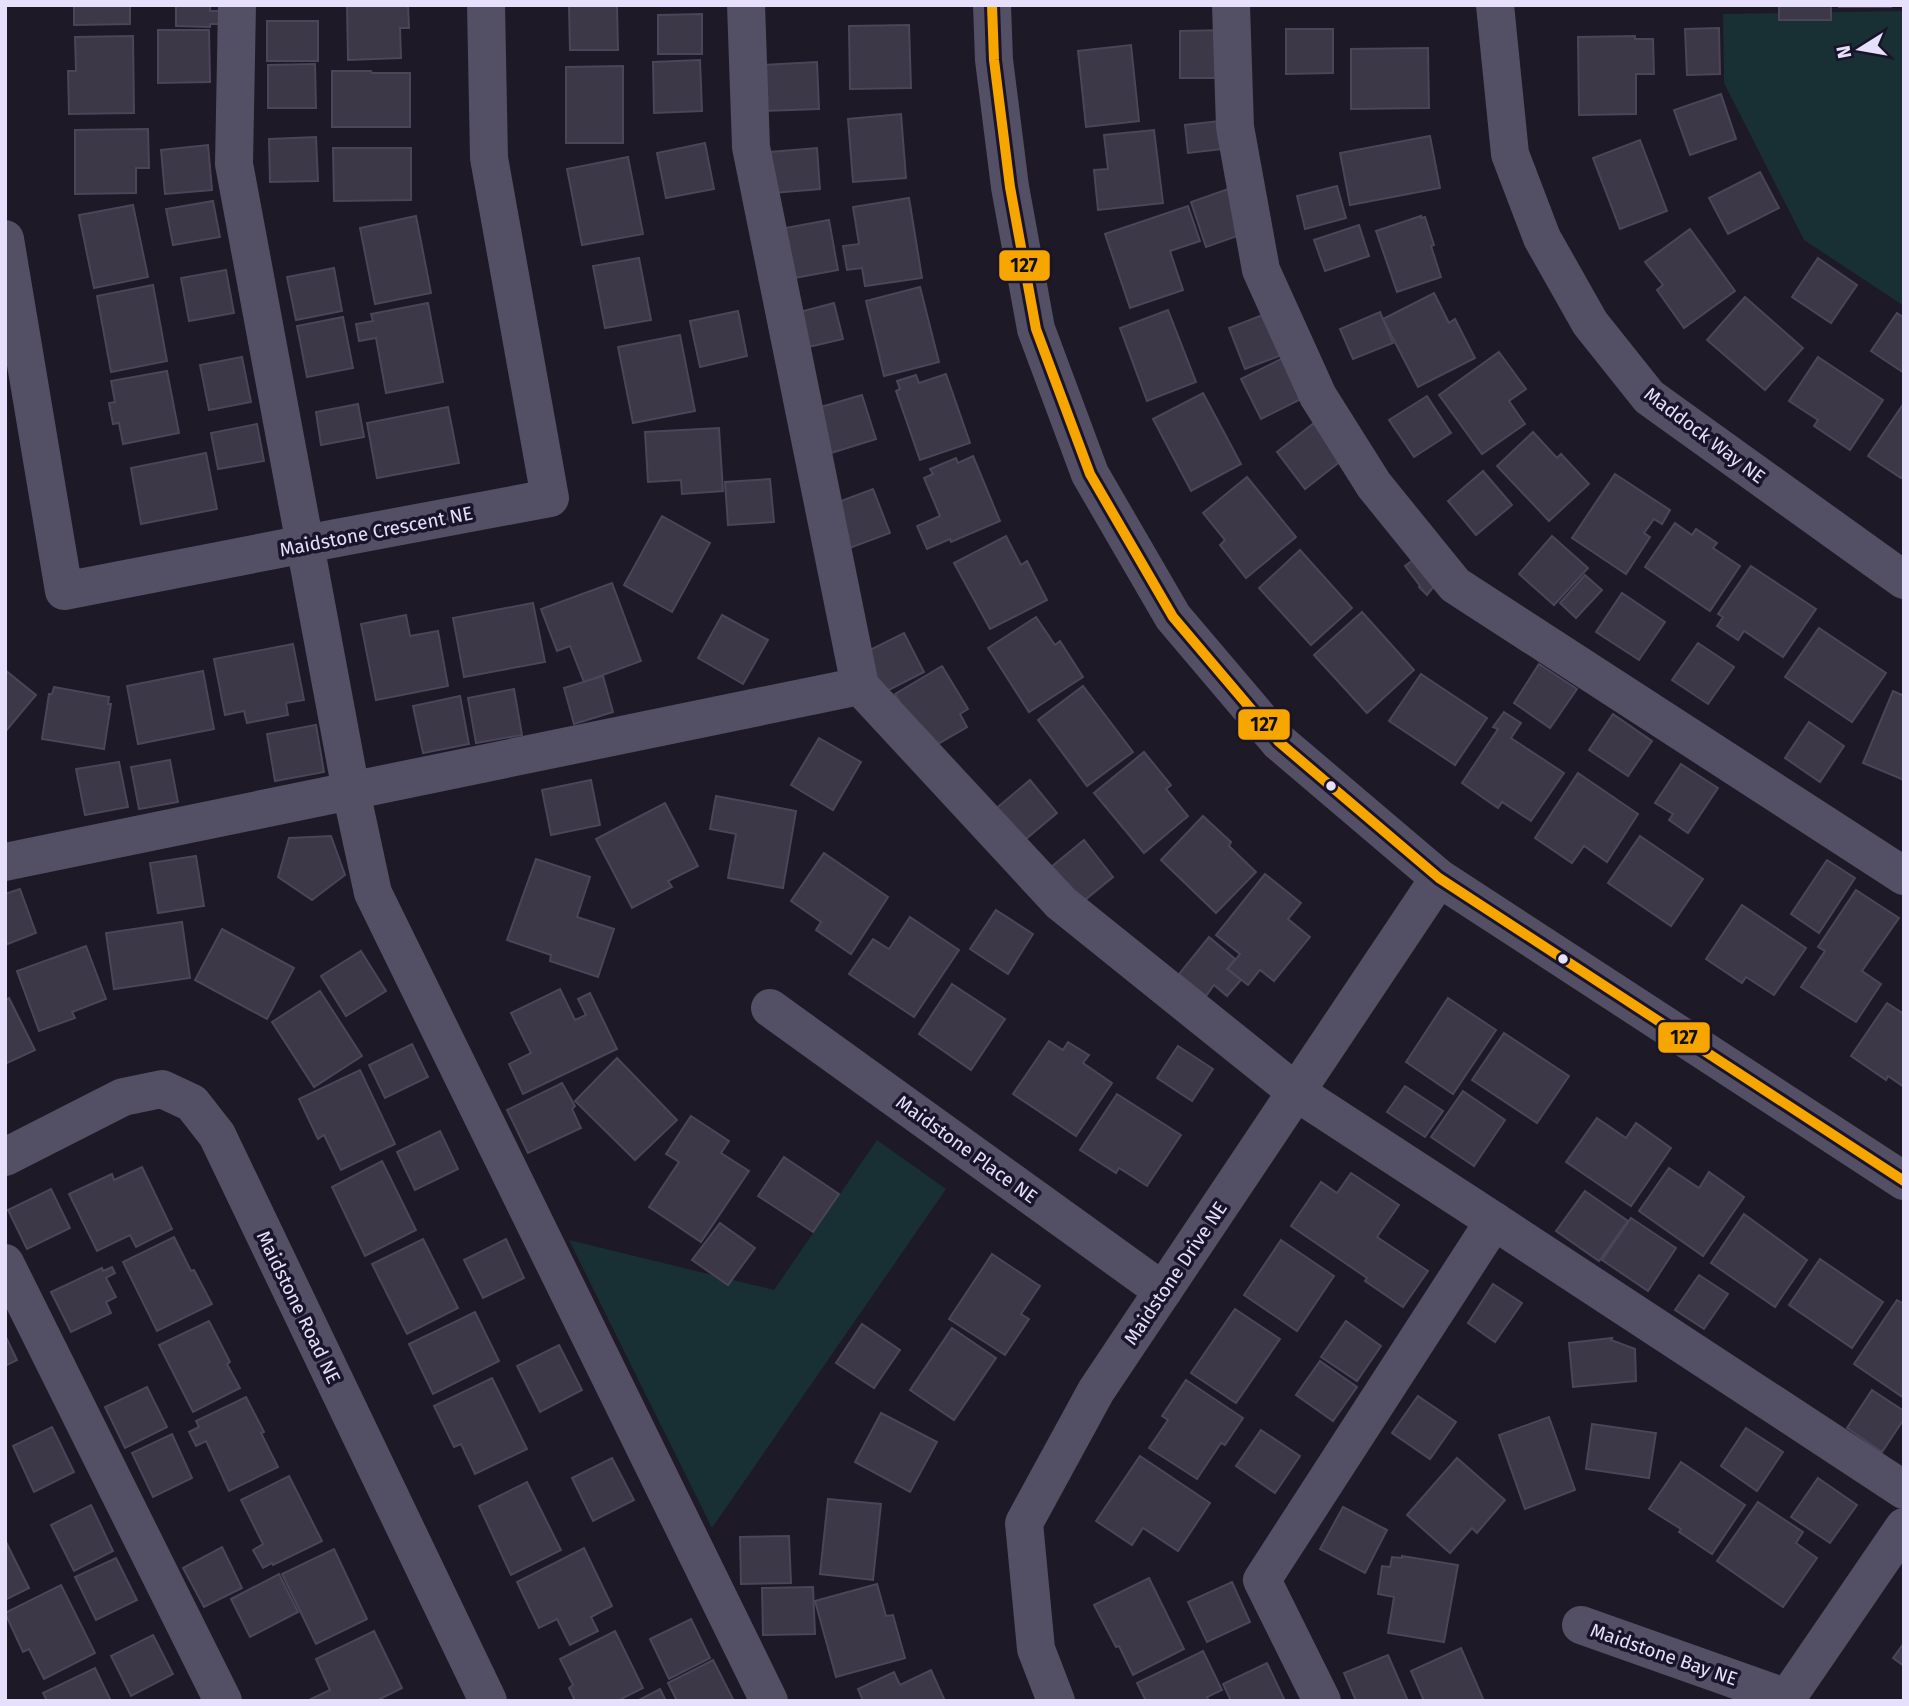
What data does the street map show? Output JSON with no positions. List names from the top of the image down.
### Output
{
  "streets": {
    "street": [
      "Maddock Way NE",
      "Maidstone Crescent NE",
      "Maidstone Place NE",
      "Maidstone Drive NE",
      "Maidstone Road NE",
      "Maidstone Bay NE"
    ]
  },
  "crossings": [
    ["Maidstone Place NE", "Maidstone Drive NE"]
  ],
  "lines": ["transit line 127"],
  "north": "left"
}
